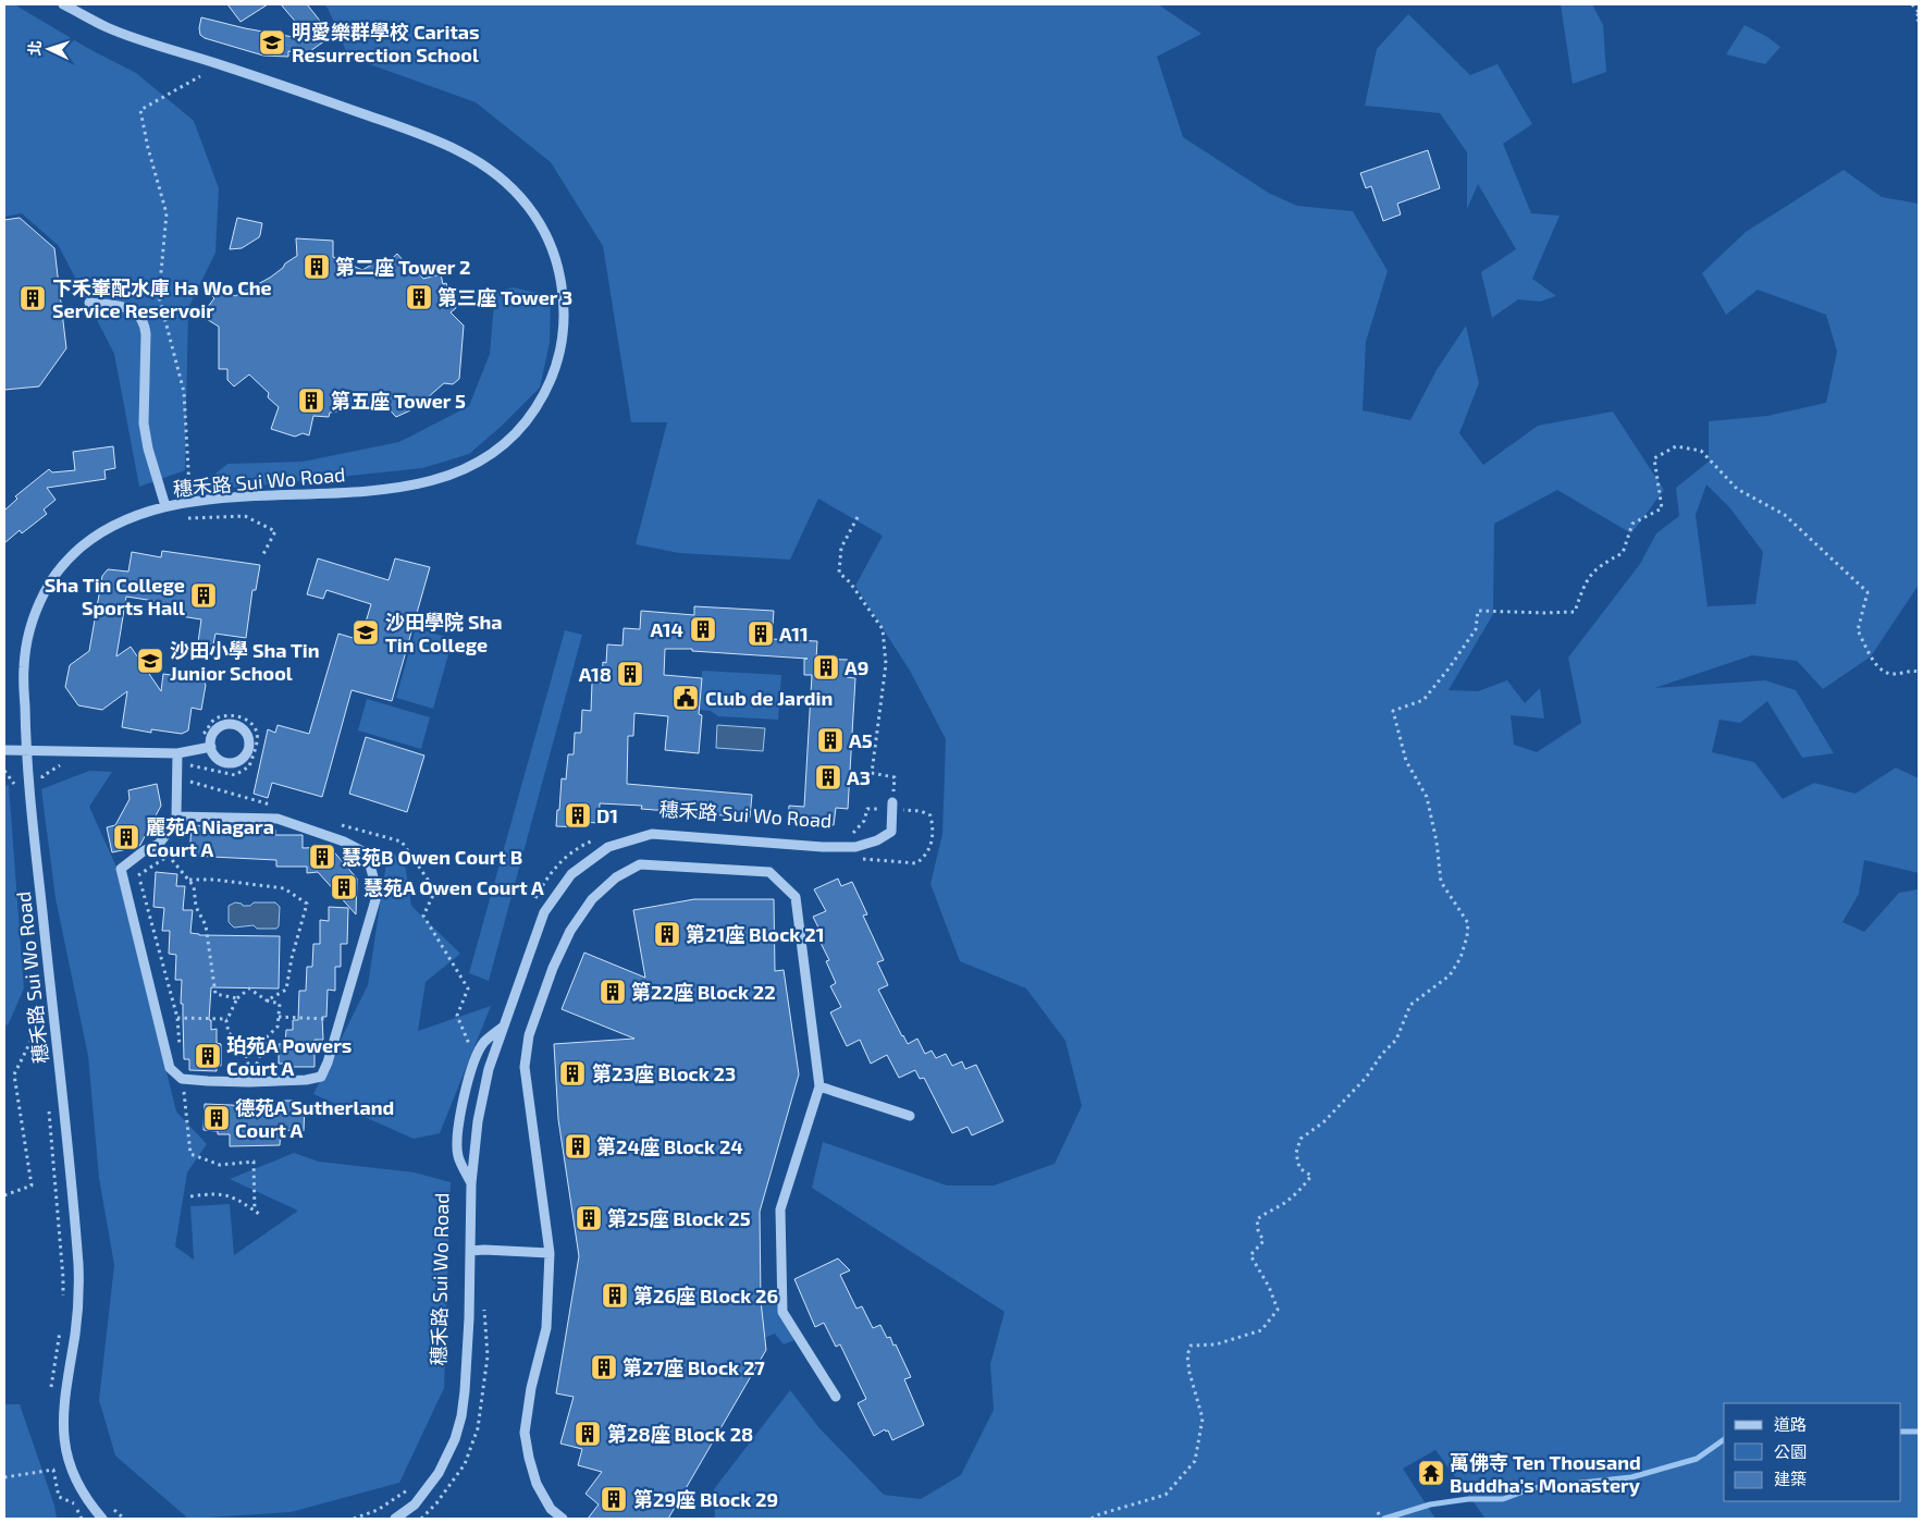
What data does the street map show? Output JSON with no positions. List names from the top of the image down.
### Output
{
  "streets": {
    "street": ["穗禾路 Sui Wo Road"]
  },
  "places": {
    "school or university": ["明愛樂群學校 Caritas Resurrection School", "沙田學院 Sha Tin College", "沙田小學 Sha Tin Junior School"],
    "building": [
      "第二座 Tower 2",
      "第三座 Tower 3",
      "下禾輋配水庫 Ha Wo Che Service Reservoir",
      "第五座 Tower 5",
      "Sha Tin College Sports Hall",
      "A14",
      "A11",
      "A9",
      "A18",
      "A5",
      "A3",
      "D1",
      "麗苑A Niagara Court A",
      "慧苑B Owen Court B",
      "慧苑A Owen Court A",
      "第21座 Block 21",
      "第22座 Block 22",
      "珀苑A Powers Court A",
      "第23座 Block 23",
      "德苑A Sutherland Court A",
      "第24座 Block 24",
      "第25座 Block 25",
      "第26座 Block 26",
      "第27座 Block 27",
      "第28座 Block 28",
      "第29座 Block 29"
    ],
    "public building": ["Club de Jardin"],
    "temple": ["萬佛寺 Ten Thousand Buddha's Monastery"]
  },
  "legend": ["道路", "公園", "建築"],
  "north": "left"
}
